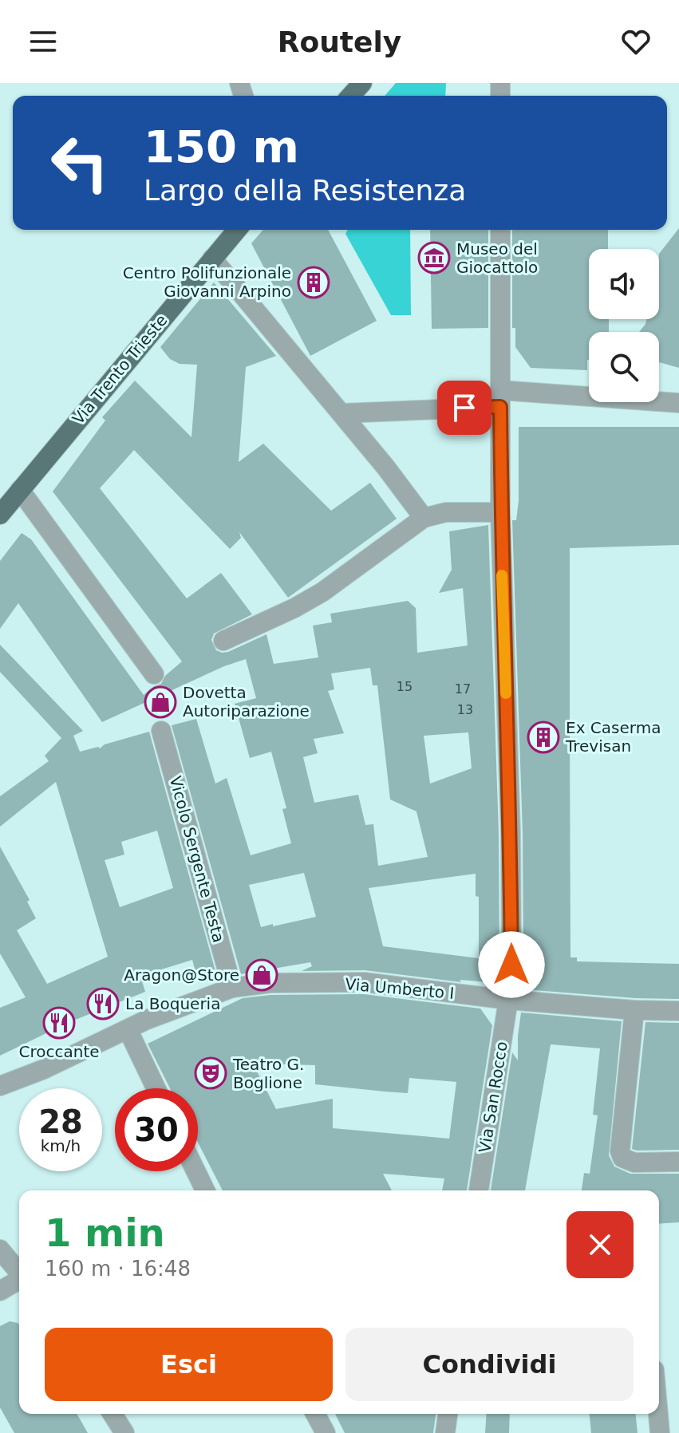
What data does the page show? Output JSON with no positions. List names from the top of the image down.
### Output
{
  "streets": {
    "main road": ["Via Trento Trieste"],
    "street": ["Vicolo Sergente Testa", "Via Umberto I", "Via San Rocco"]
  },
  "crossings": [
    ["Vicolo Sergente Testa", "Via Umberto I"],
    ["Via Umberto I", "Via San Rocco"]
  ],
  "places": {
    "museum": ["Museo del Giocattolo"],
    "building": ["Centro Polifunzionale Giovanni Arpino", "Ex Caserma Trevisan"],
    "shop": ["Dovetta Autoriparazione", "Aragon@Store"],
    "restaurant": ["La Boqueria", "Croccante"],
    "theatre": ["Teatro G. Boglione"]
  },
  "house_numbers": ["15", "17", "13"],
  "page": {
    "header": "Routely",
    "turn": ["150 m", "Largo della Resistenza"],
    "speed": "28 km/h",
    "limit": "30",
    "heading": ["1 min", "160 m · 16:48"],
    "buttons": ["Esci", "Condividi"]
  }
}
